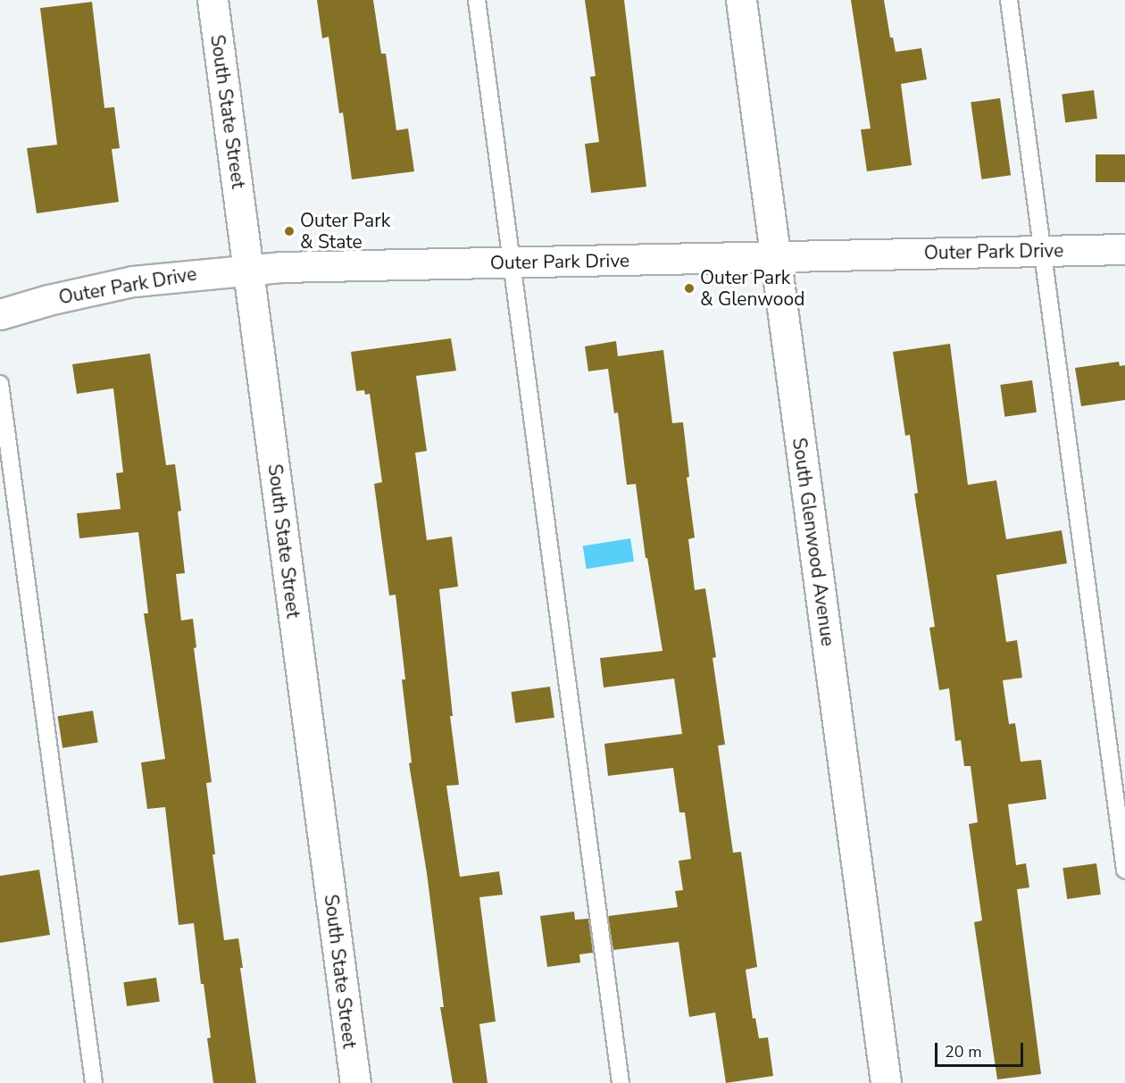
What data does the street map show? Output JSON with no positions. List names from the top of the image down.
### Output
{
  "streets": {
    "street": ["South State Street", "Outer Park Drive", "South Glenwood Avenue"]
  },
  "crossings": [
    ["South State Street", "Outer Park Drive"],
    ["Outer Park Drive", "South Glenwood Avenue"]
  ],
  "places": ["Outer Park & State", "Outer Park & Glenwood"],
  "scale_bar": "20 m"
}
